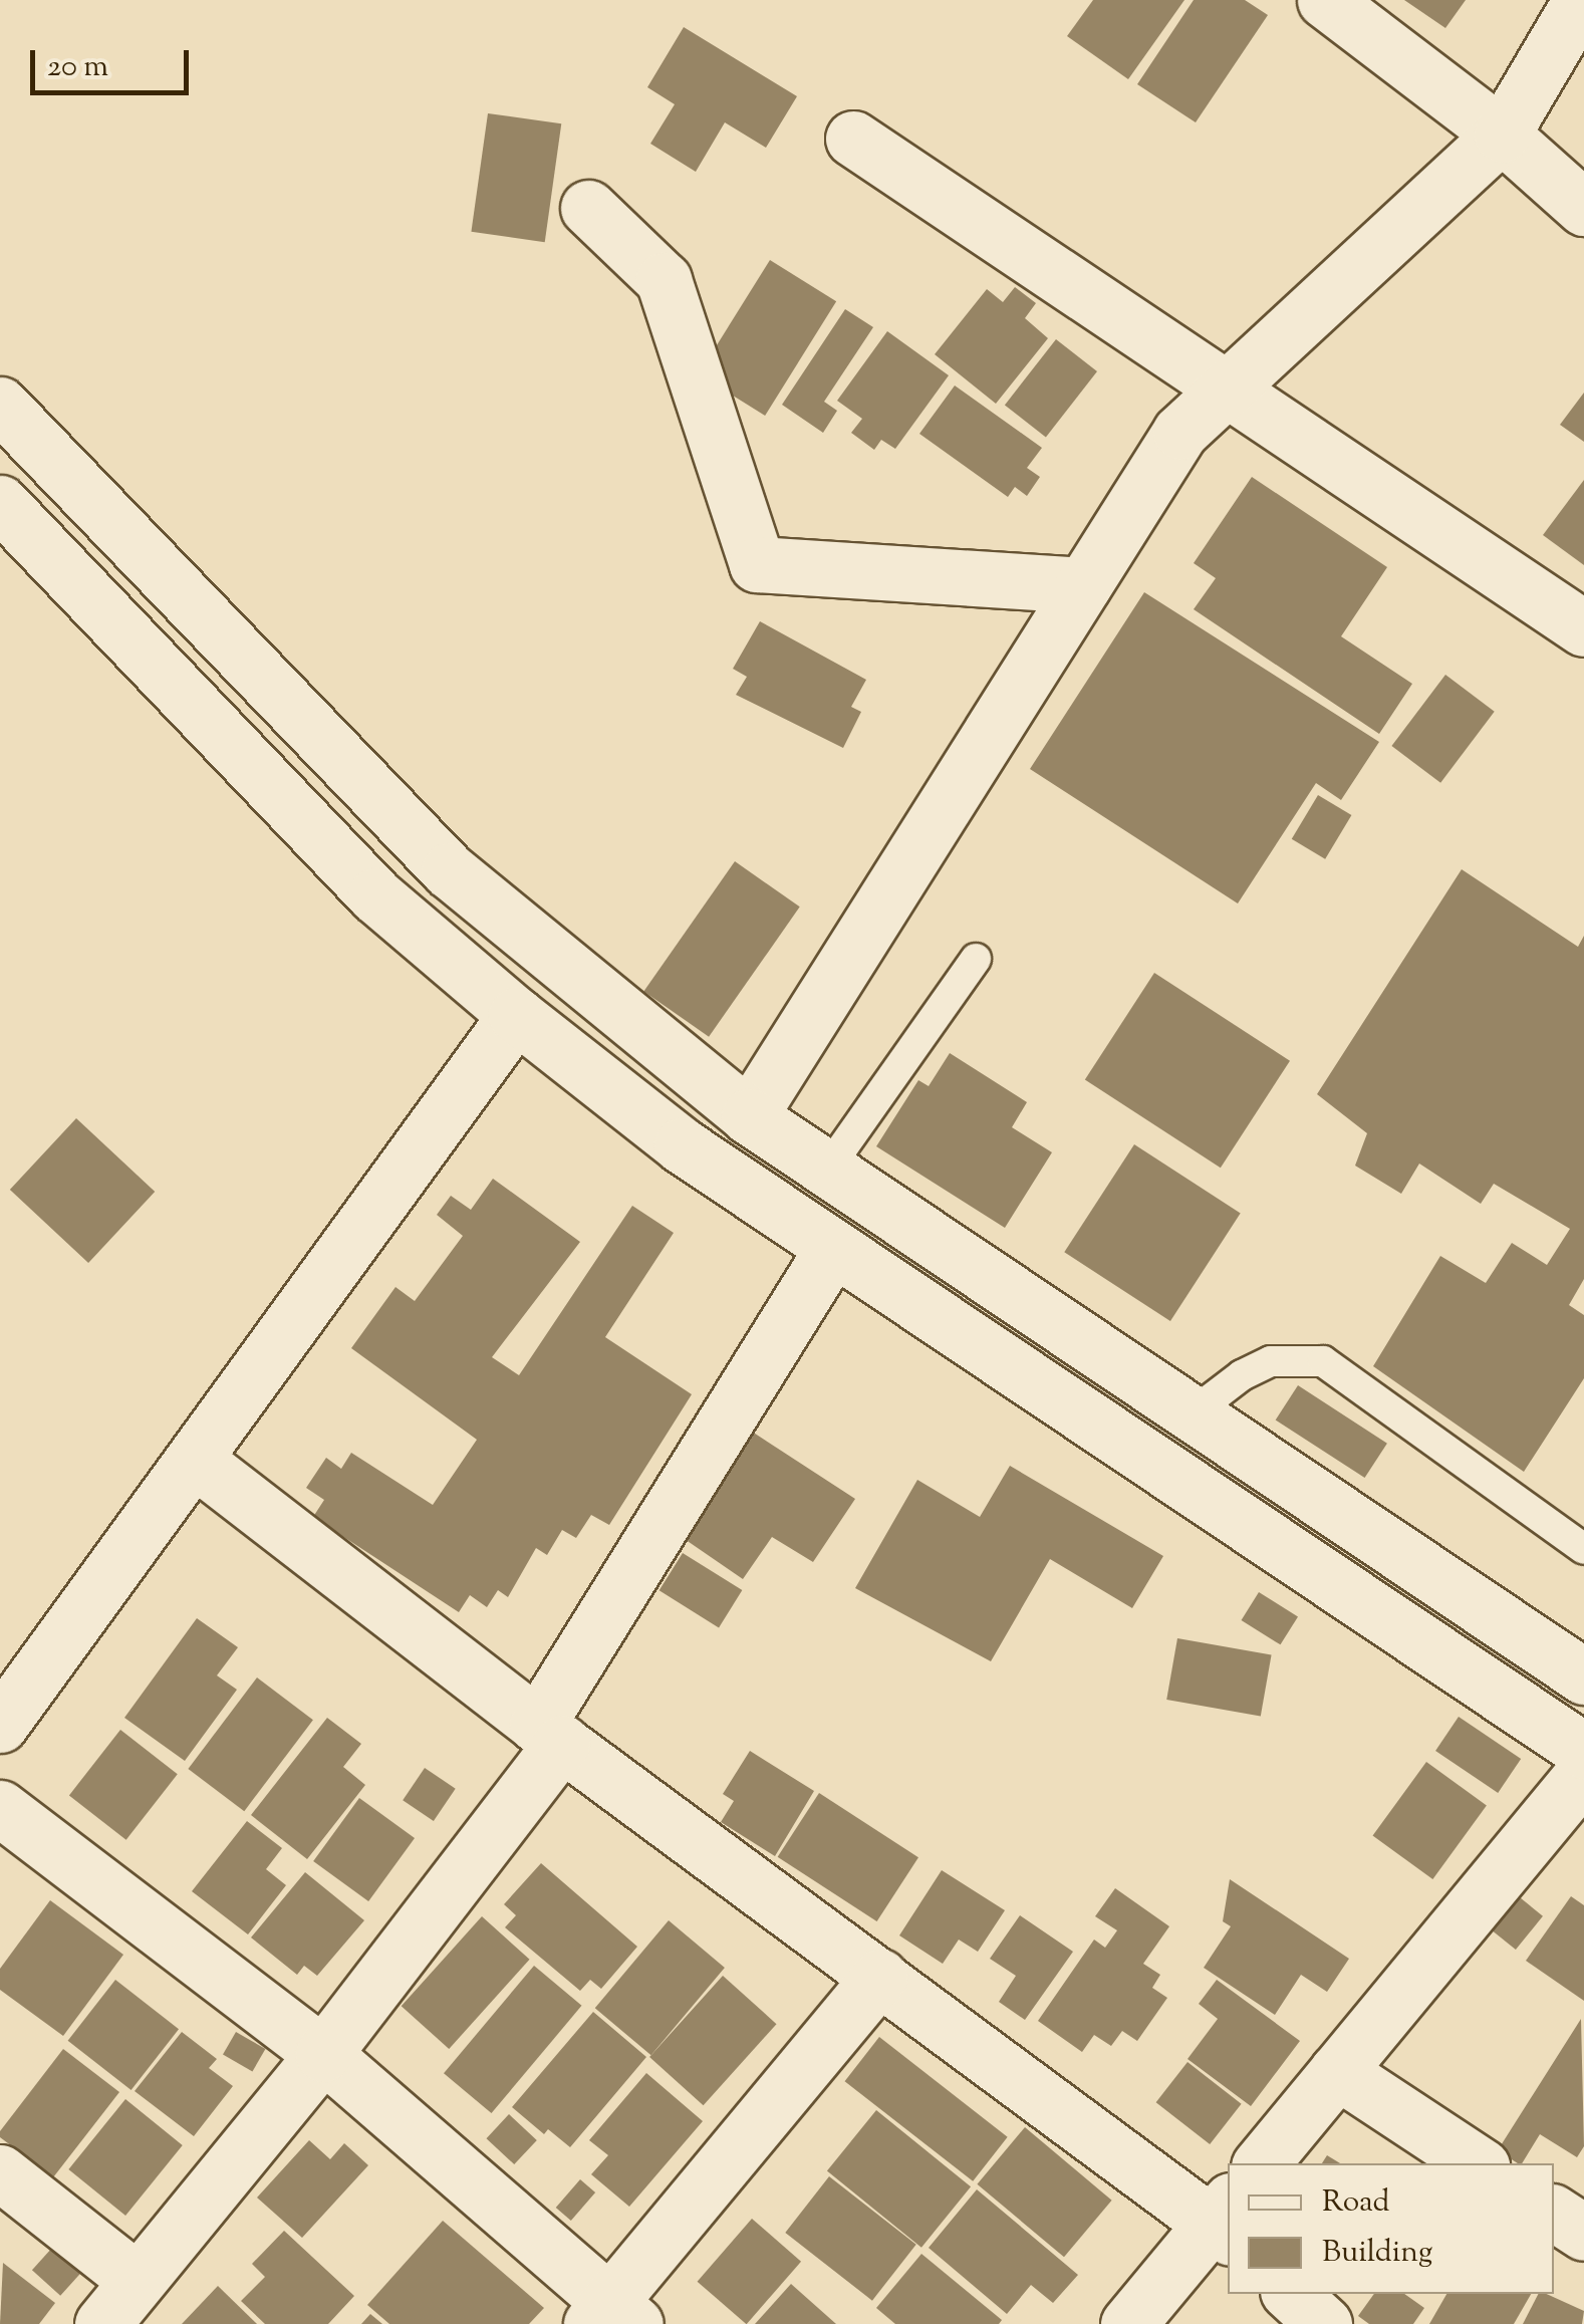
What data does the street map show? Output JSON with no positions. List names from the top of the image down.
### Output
{
  "legend": ["Road", "Building"],
  "scale_bar": "20 m"
}
